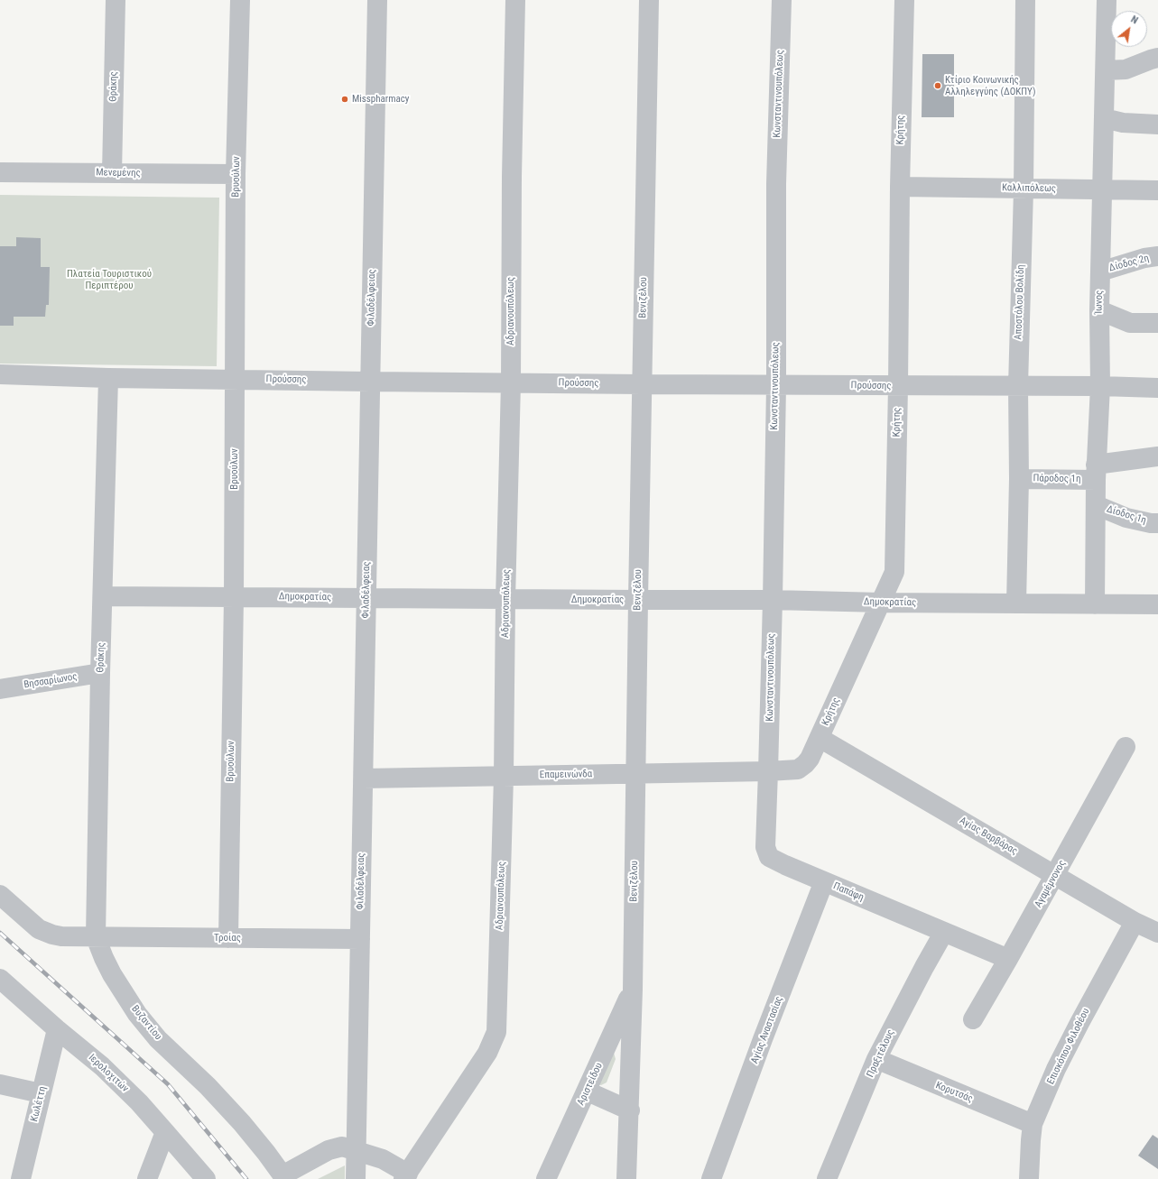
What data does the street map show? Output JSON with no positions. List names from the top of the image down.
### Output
{
  "streets": {
    "street": [
      "Θράκης",
      "Κωνσταντινουπόλεως",
      "Κρήτης",
      "Μενεμένης",
      "Βρυούλων",
      "Καλλιπόλεως",
      "Δίοδος 2η",
      "Φιλαδέλφειας",
      "Βενιζέλου",
      "Αποστόλου Βολίδη",
      "Ίωνος",
      "Αδριανουπόλεως",
      "Προύσσης",
      "Πάροδος 1η",
      "Δίοδος 1η",
      "Δημοκρατίας",
      "Βησσαρίωνος",
      "Επαμεινώνδα",
      "Αγίας Βαρβάρας",
      "Αγαμέμνονος",
      "Παπάφη",
      "Τροίας",
      "Βυζαντίου",
      "Αγίας Αναστασίας",
      "Επισκόπου Φιλοθέου",
      "Πραξιτέλους",
      "Ιερολοχιτών",
      "Αριστείδου",
      "Κορυτσάς",
      "Κωλέττη"
    ]
  },
  "crossings": [
    ["Θράκης", "Μενεμένης"],
    ["Θράκης", "Προύσσης"],
    ["Θράκης", "Δημοκρατίας"],
    ["Θράκης", "Βησσαρίωνος"],
    ["Θράκης", "Τροίας"],
    ["Θράκης", "Βυζαντίου"],
    ["Κωνσταντινουπόλεως", "Κρήτης"],
    ["Κωνσταντινουπόλεως", "Προύσσης"],
    ["Κωνσταντινουπόλεως", "Δημοκρατίας"],
    ["Κωνσταντινουπόλεως", "Επαμεινώνδα"],
    ["Κωνσταντινουπόλεως", "Παπάφη"],
    ["Κρήτης", "Καλλιπόλεως"],
    ["Κρήτης", "Προύσσης"],
    ["Κρήτης", "Δημοκρατίας"],
    ["Κρήτης", "Επαμεινώνδα"],
    ["Κρήτης", "Αγίας Βαρβάρας"],
    ["Κρήτης", "Παπάφη"],
    ["Μενεμένης", "Βρυούλων"],
    ["Βρυούλων", "Προύσσης"],
    ["Βρυούλων", "Δημοκρατίας"],
    ["Βρυούλων", "Τροίας"],
    ["Καλλιπόλεως", "Αποστόλου Βολίδη"],
    ["Καλλιπόλεως", "Ίωνος"],
    ["Δίοδος 2η", "Ίωνος"],
    ["Φιλαδέλφειας", "Προύσσης"],
    ["Φιλαδέλφειας", "Δημοκρατίας"],
    ["Φιλαδέλφειας", "Επαμεινώνδα"],
    ["Φιλαδέλφειας", "Τροίας"],
    ["Βενιζέλου", "Προύσσης"],
    ["Βενιζέλου", "Δημοκρατίας"],
    ["Βενιζέλου", "Επαμεινώνδα"],
    ["Βενιζέλου", "Αριστείδου"],
    ["Αποστόλου Βολίδη", "Προύσσης"],
    ["Αποστόλου Βολίδη", "Πάροδος 1η"],
    ["Αποστόλου Βολίδη", "Δημοκρατίας"],
    ["Ίωνος", "Προύσσης"],
    ["Ίωνος", "Πάροδος 1η"],
    ["Ίωνος", "Δίοδος 1η"],
    ["Ίωνος", "Δημοκρατίας"],
    ["Αδριανουπόλεως", "Προύσσης"],
    ["Αδριανουπόλεως", "Δημοκρατίας"],
    ["Αδριανουπόλεως", "Επαμεινώνδα"],
    ["Επαμεινώνδα", "Παπάφη"],
    ["Αγίας Βαρβάρας", "Αγαμέμνονος"],
    ["Αγίας Βαρβάρας", "Επισκόπου Φιλοθέου"],
    ["Αγαμέμνονος", "Παπάφη"],
    ["Παπάφη", "Αγίας Αναστασίας"],
    ["Παπάφη", "Πραξιτέλους"],
    ["Τροίας", "Βυζαντίου"],
    ["Επισκόπου Φιλοθέου", "Κορυτσάς"],
    ["Πραξιτέλους", "Κορυτσάς"],
    ["Ιερολοχιτών", "Κωλέττη"]
  ],
  "parks": ["Πλατεία Τουριστικού Περιπτέρου"],
  "places": ["Κτίριο Κοινωνικής Αλληλεγγύης (ΔΟΚΠΥ)", "Misspharmacy"],
  "north": "top right"
}
